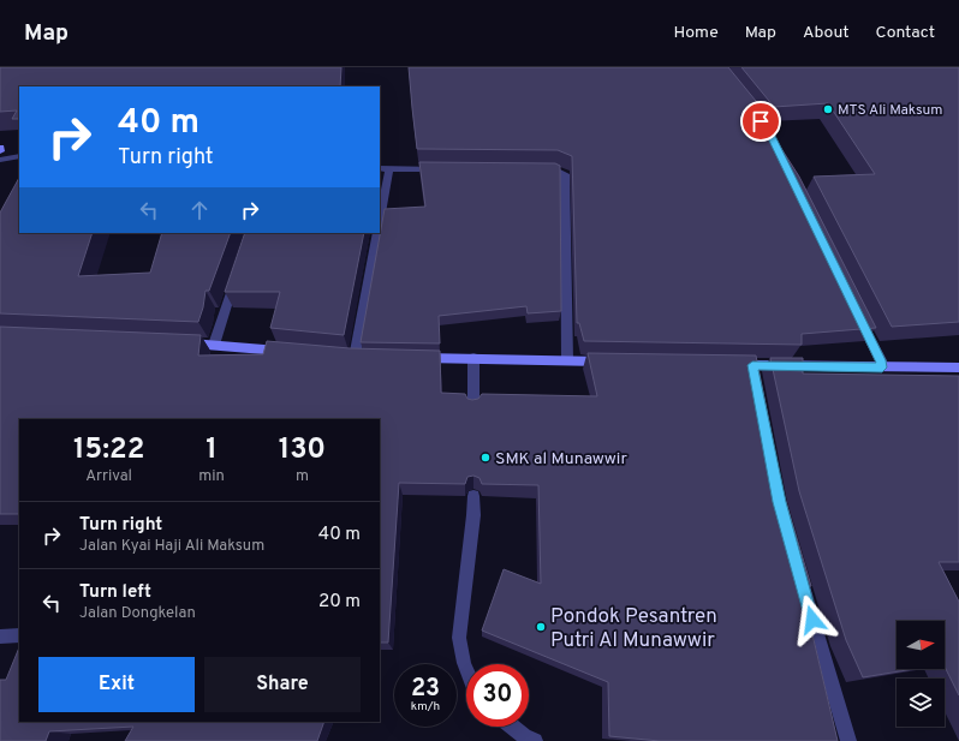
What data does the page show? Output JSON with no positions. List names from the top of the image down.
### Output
{
  "places": ["MTS Ali Maksum", "SMK al Munawwir", "Pondok Pesantren Putri Al Munawwir"],
  "north": "right",
  "page": {
    "header": "Map",
    "nav": [
      "Home",
      "Map",
      "About",
      "Contact"
    ],
    "turn": ["40 m", "Turn right"],
    "eta": [
      "15:22",
      "Arrival",
      "1",
      "min",
      "130",
      "m"
    ],
    "list": [
      {
        "name": "Turn right",
        "note": "Jalan Kyai Haji Ali Maksum",
        "value": "40 m"
      },
      {
        "name": "Turn left",
        "note": "Jalan Dongkelan",
        "value": "20 m"
      }
    ],
    "buttons": ["Exit", "Share"],
    "speed": "23 km/h",
    "limit": "30"
  }
}
